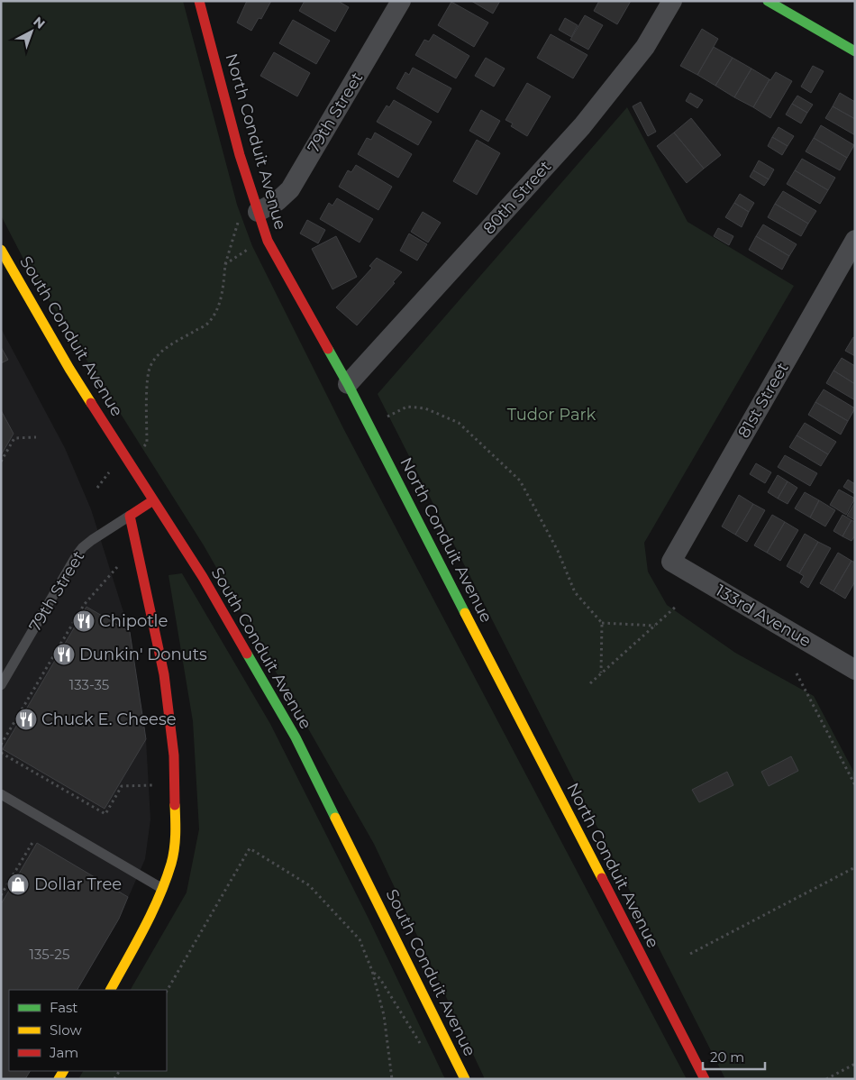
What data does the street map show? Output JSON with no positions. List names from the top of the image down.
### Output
{
  "streets": {
    "main road": ["North Conduit Avenue", "South Conduit Avenue"],
    "street": [
      "79th Street",
      "80th Street",
      "81st Street",
      "133rd Avenue"
    ]
  },
  "crossings": [
    ["79th Street", "North Conduit Avenue"],
    ["North Conduit Avenue", "80th Street"],
    ["81st Street", "133rd Avenue"]
  ],
  "parks": ["Tudor Park"],
  "places": {
    "restaurant": ["Chipotle", "Dunkin' Donuts", "Chuck E. Cheese"],
    "shop": ["Dollar Tree"]
  },
  "house_numbers": ["133-35", "135-25"],
  "legend": ["Fast", "Slow", "Jam"],
  "scale_bar": "20 m",
  "north": "top right"
}
